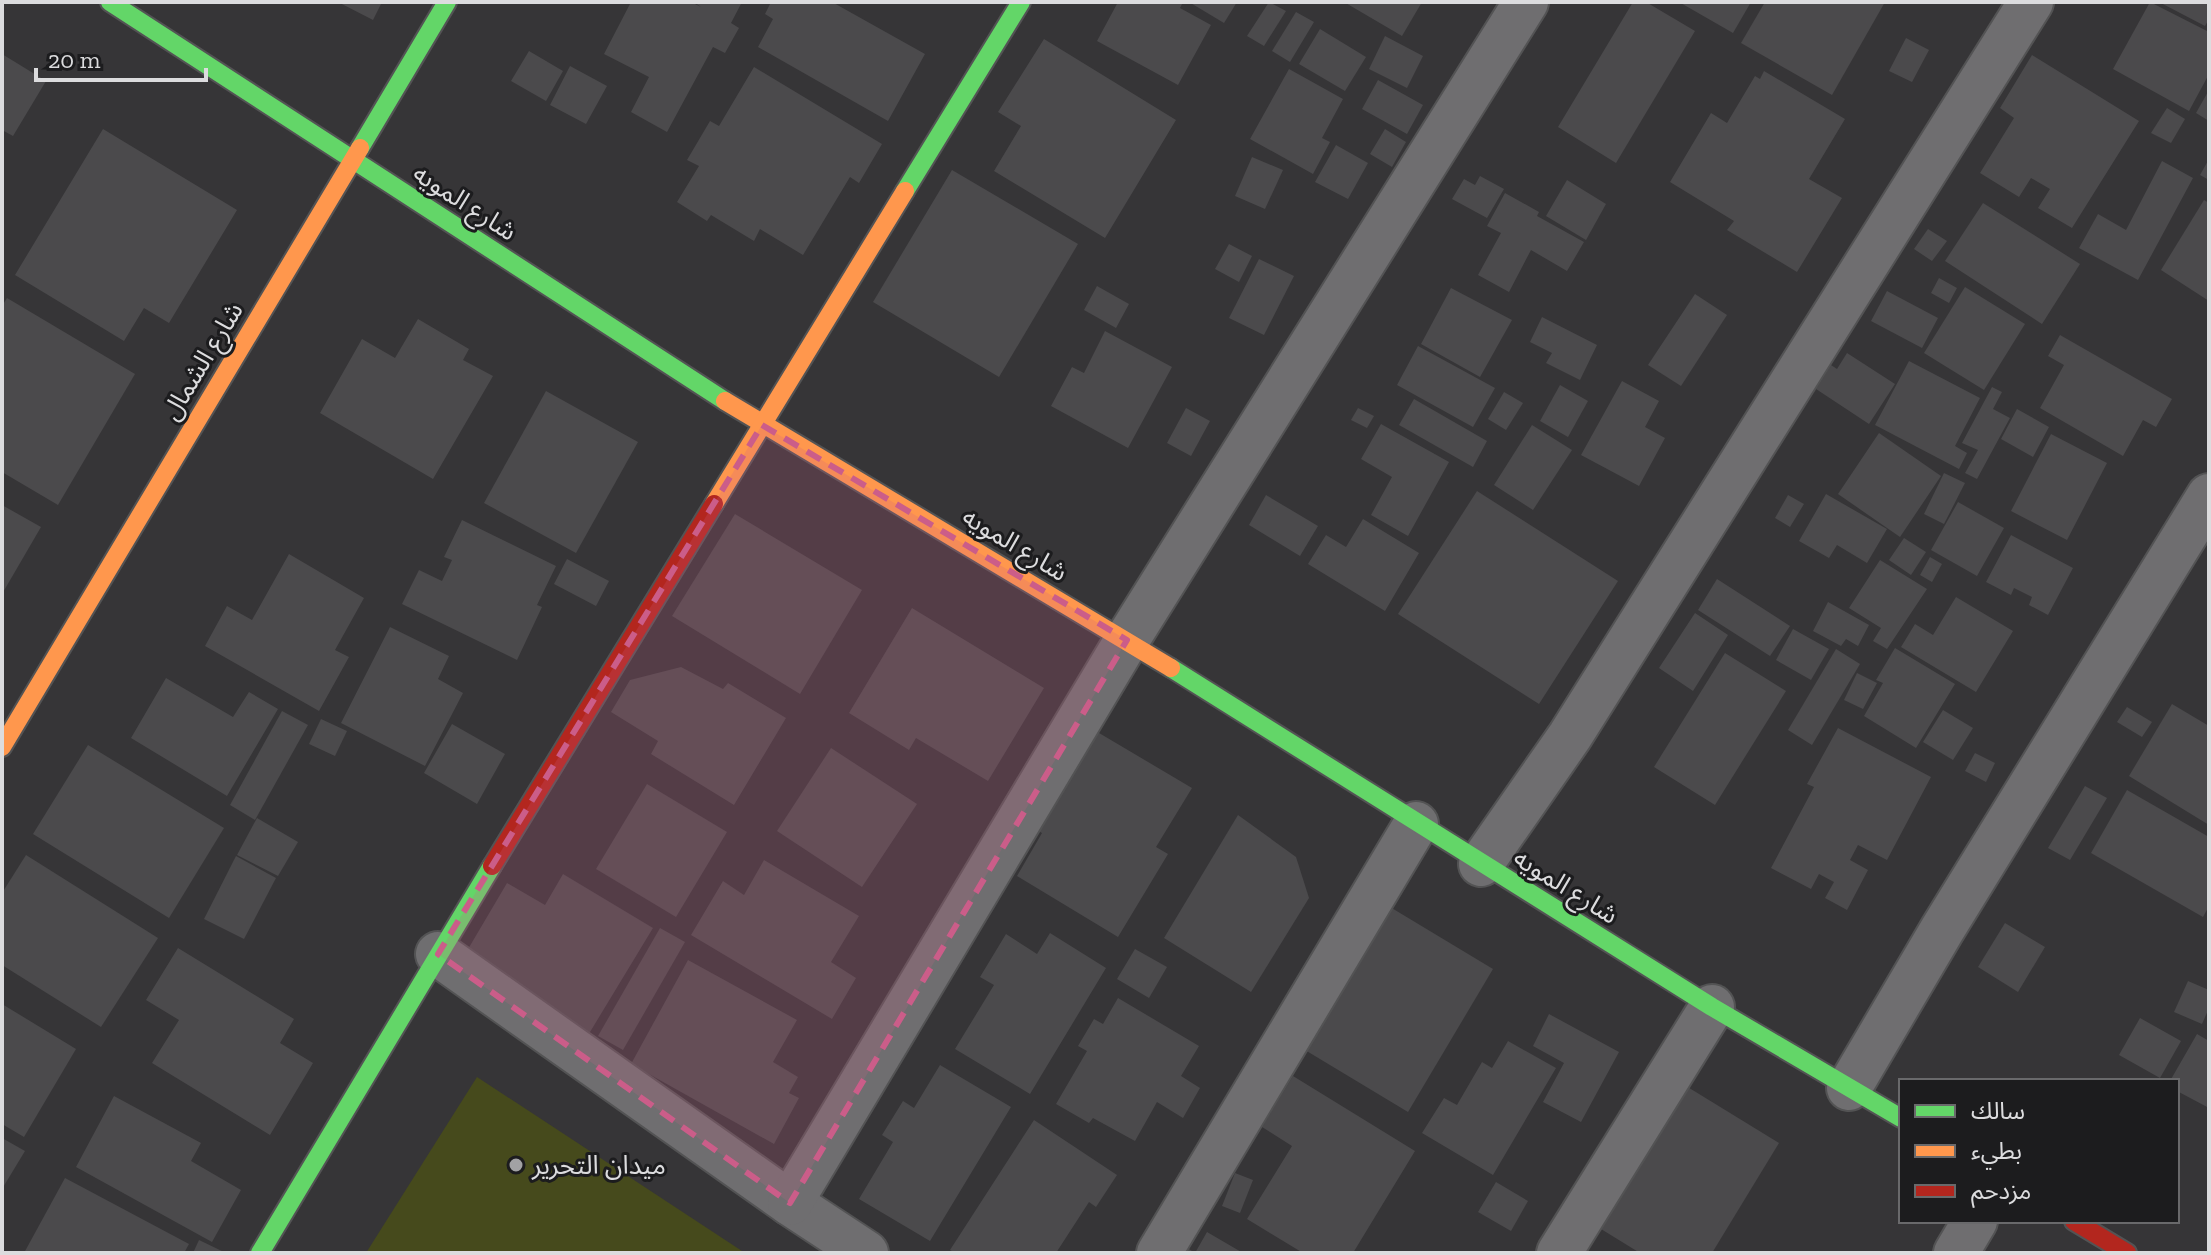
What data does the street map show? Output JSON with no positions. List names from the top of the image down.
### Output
{
  "streets": {
    "street": ["شارع المويه", "شارع الشمال"]
  },
  "crossings": [
    ["شارع المويه", "شارع الشمال"]
  ],
  "places": ["ميدان التحرير"],
  "legend": ["سالك", "بطيء", "مزدحم"],
  "scale_bar": "20 m"
}
